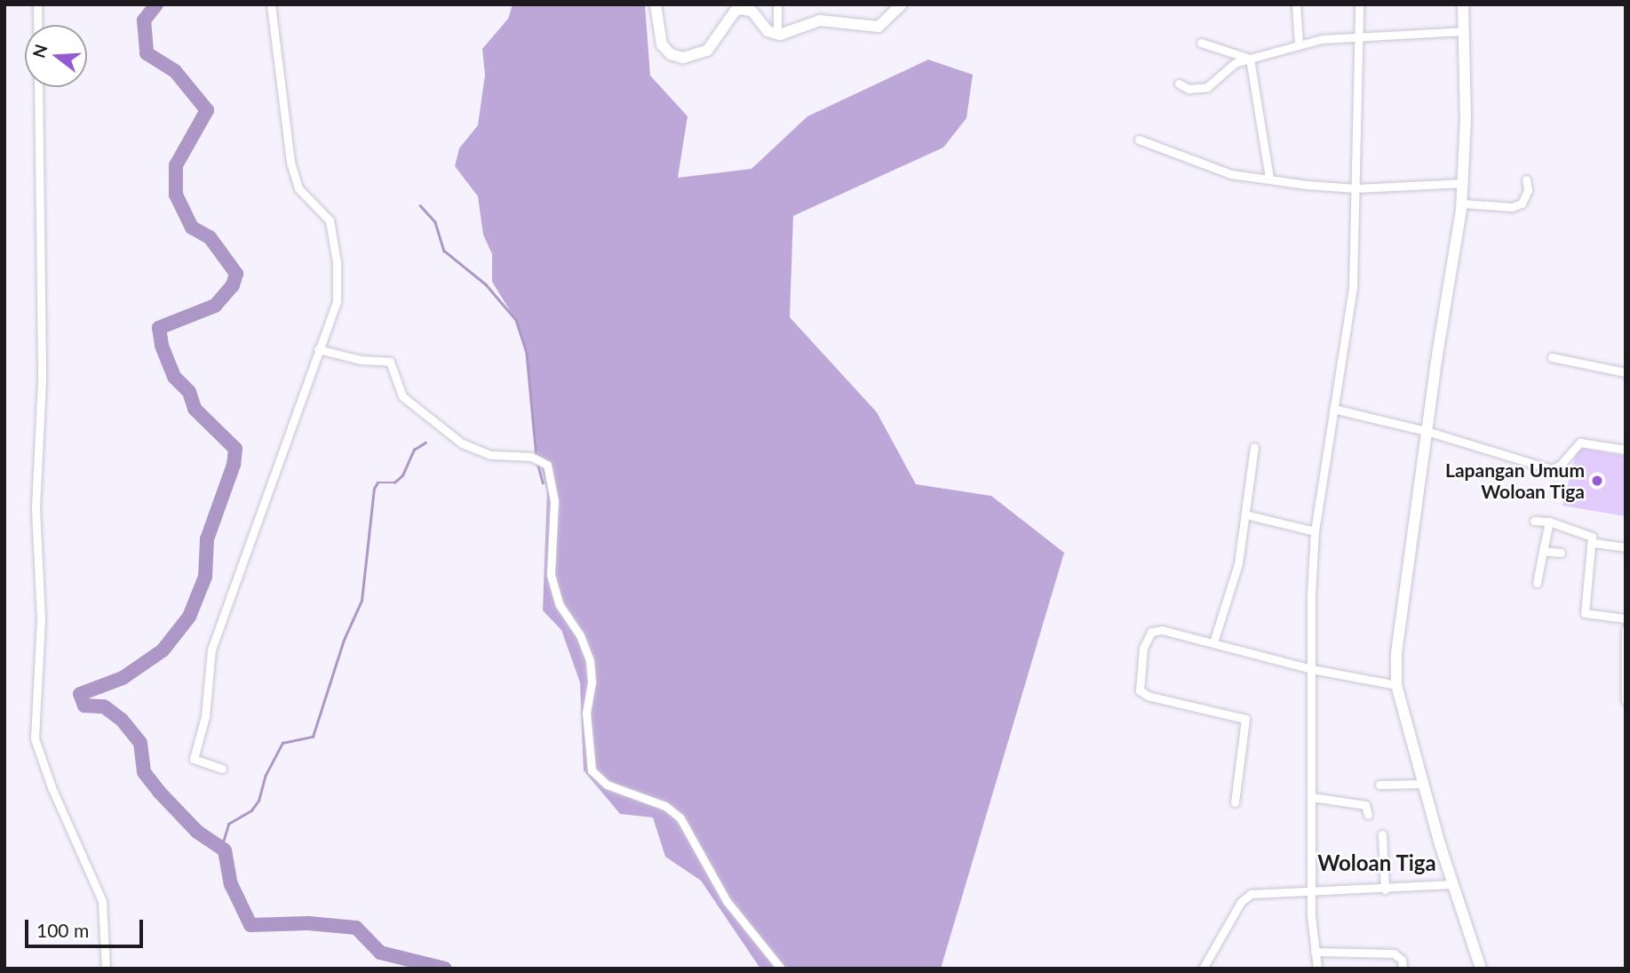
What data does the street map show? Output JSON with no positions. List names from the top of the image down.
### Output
{
  "districts": ["Woloan Tiga"],
  "places": ["Lapangan Umum Woloan Tiga"],
  "scale_bar": "100 m",
  "north": "left"
}
